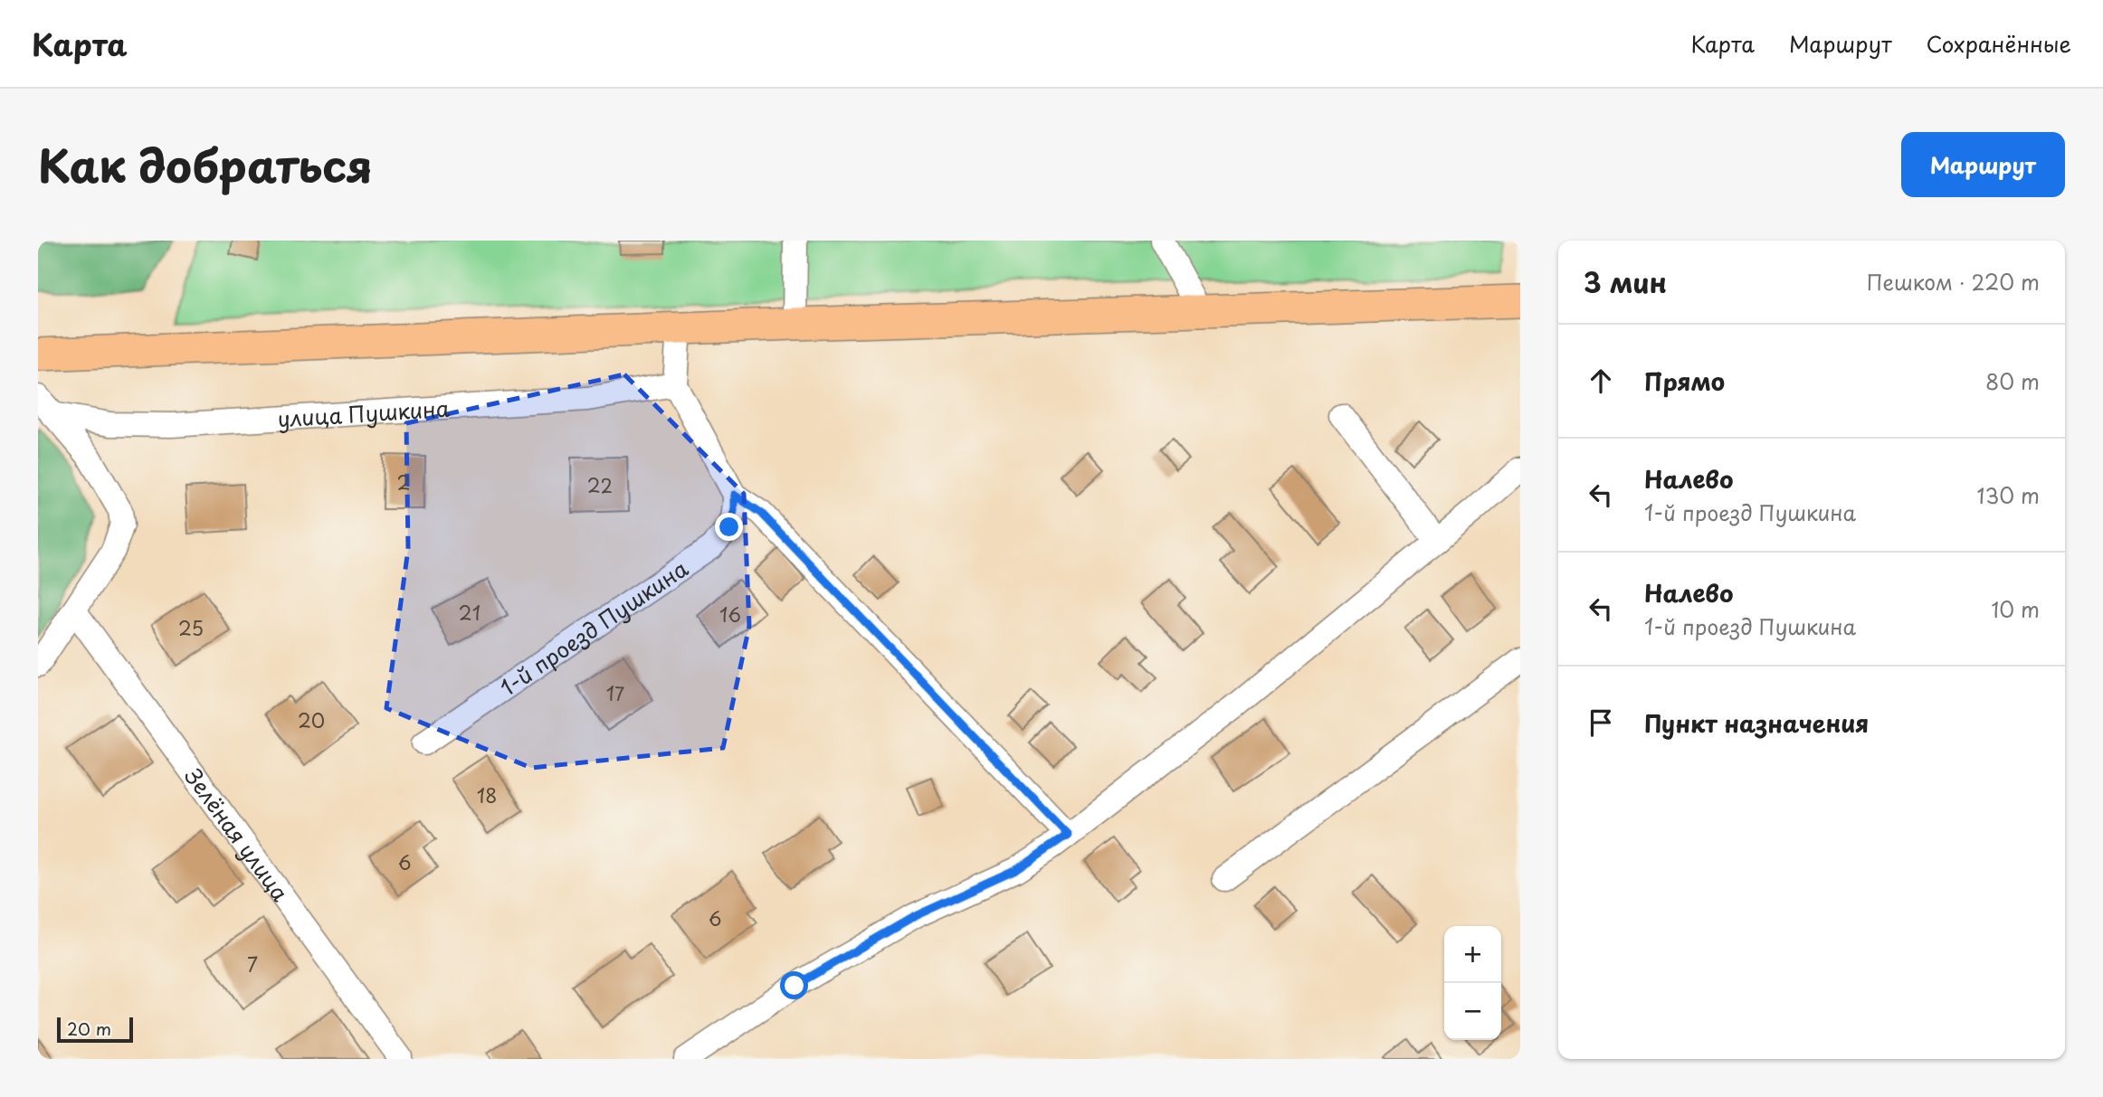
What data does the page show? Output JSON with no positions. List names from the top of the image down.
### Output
{
  "streets": {
    "street": ["улица Пушкина", "1-й проезд Пушкина", "Зелёная улица"]
  },
  "house_numbers": [
    "2",
    "22",
    "21",
    "16",
    "25",
    "17",
    "20",
    "18",
    "6",
    "6",
    "7"
  ],
  "scale_bar": "20 m",
  "page": {
    "header": "Карта",
    "nav": ["Карта", "Маршрут", "Сохранённые"],
    "title": "Как добраться",
    "buttons": "Маршрут",
    "heading": ["3 мин", "Пешком · 220 m"],
    "list": [
      ["Прямо", "80 m"],
      ["Налево", "1-й проезд Пушкина", "130 m"],
      ["Налево", "1-й проезд Пушкина", "10 m"],
      "Пункт назначения"
    ],
    "map_buttons": ["+", "−"],
    "scale": "20 m"
  }
}
